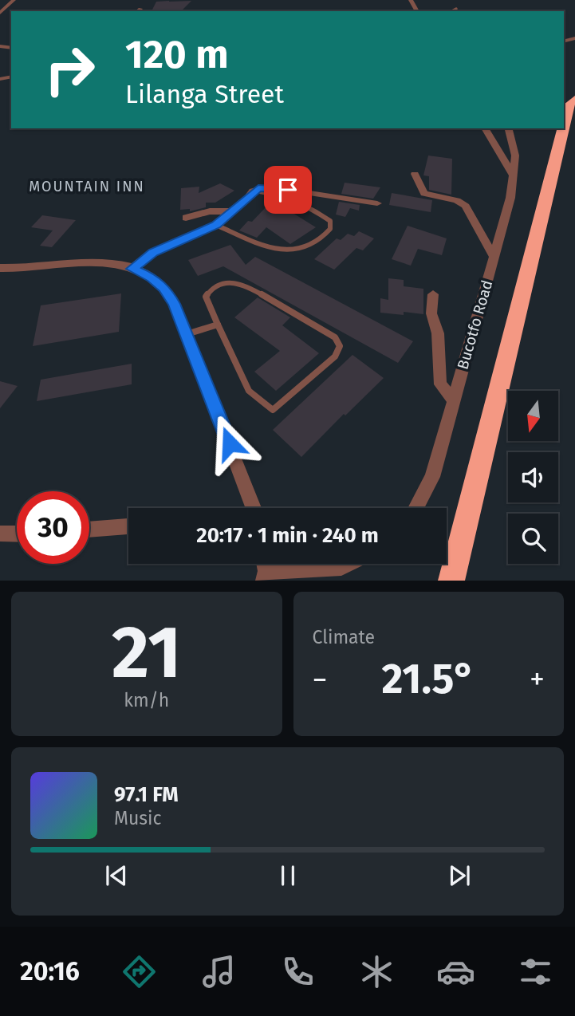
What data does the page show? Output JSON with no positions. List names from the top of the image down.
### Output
{
  "streets": {
    "street": ["Bucotfo Road"]
  },
  "districts": ["MOUNTAIN INN"],
  "north": "bottom",
  "page": {
    "turn": ["120 m", "Lilanga Street"],
    "limit": "30",
    "trip": "20:17 · 1 min · 240 m",
    "tile": [
      ["21", "km/h"],
      "Climate"
    ],
    "heat": ["−", "21.5°", "+"],
    "song": ["97.1 FM", "Music"],
    "tabs": "20:16"
  }
}
